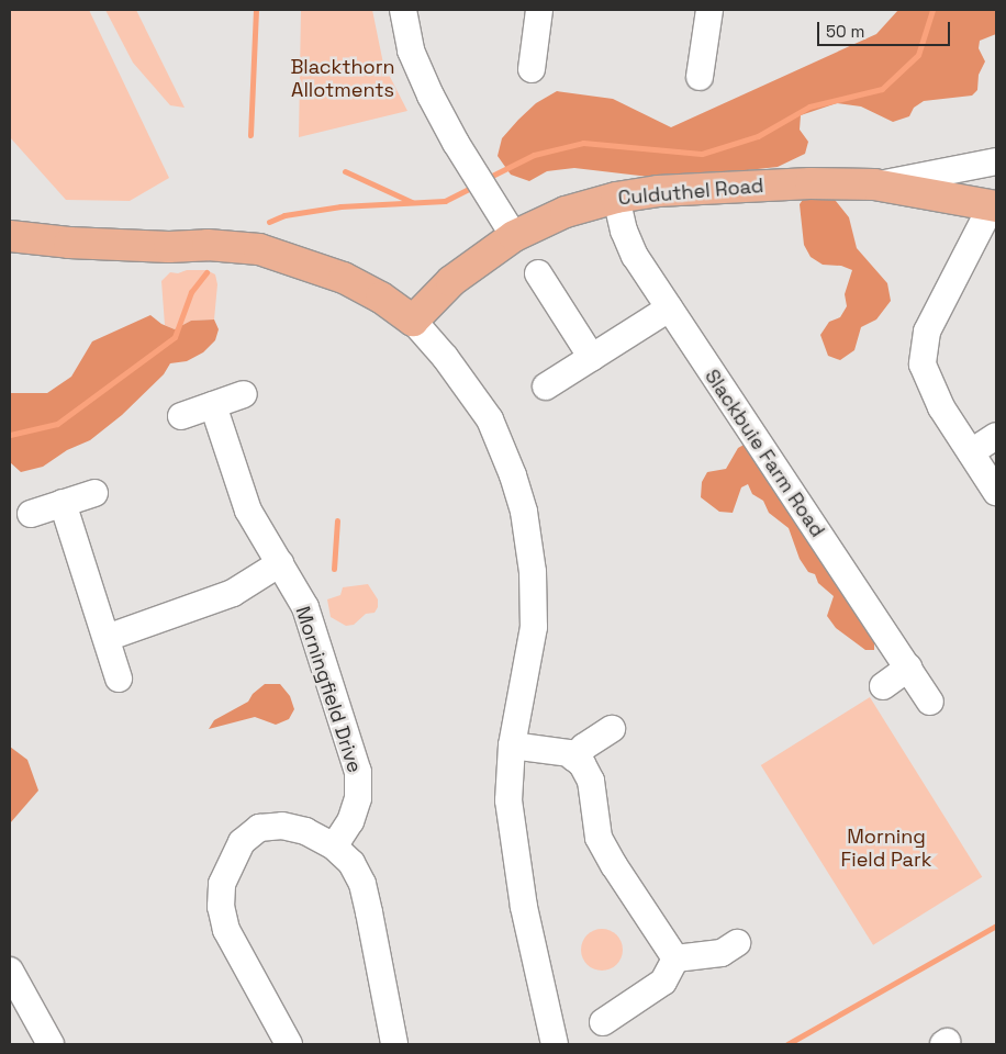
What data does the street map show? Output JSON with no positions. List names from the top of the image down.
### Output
{
  "streets": {
    "main road": ["Culduthel Road"],
    "street": ["Slackbuie Farm Road", "Morningfield Drive"]
  },
  "crossings": [
    ["Culduthel Road", "Slackbuie Farm Road"]
  ],
  "parks": ["Blackthorn Allotments", "Morning Field Park"],
  "scale_bar": "50 m"
}
